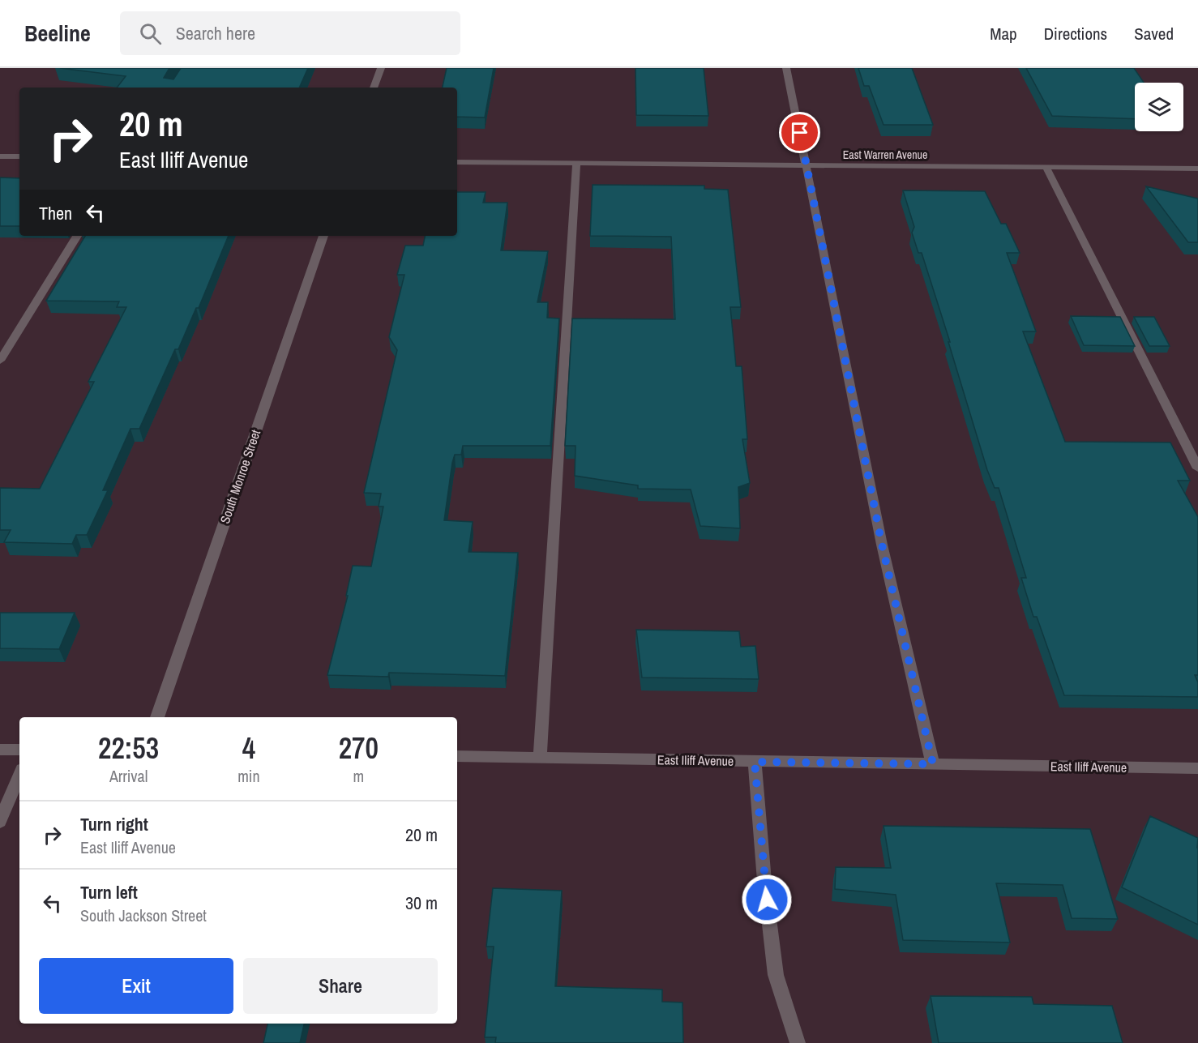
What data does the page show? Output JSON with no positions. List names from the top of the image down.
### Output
{
  "streets": {
    "street": ["East Warren Avenue", "South Monroe Street", "East Iliff Avenue"]
  },
  "page": {
    "header": "Beeline",
    "search": "Search here",
    "nav": ["Map", "Directions", "Saved"],
    "turn": ["20 m", "East Iliff Avenue"],
    "then": "Then",
    "eta": [
      "22:53",
      "Arrival",
      "4",
      "min",
      "270",
      "m"
    ],
    "list": [
      {
        "name": "Turn right",
        "note": "East Iliff Avenue",
        "value": "20 m"
      },
      {
        "name": "Turn left",
        "note": "South Jackson Street",
        "value": "30 m"
      }
    ],
    "buttons": ["Exit", "Share"]
  }
}
